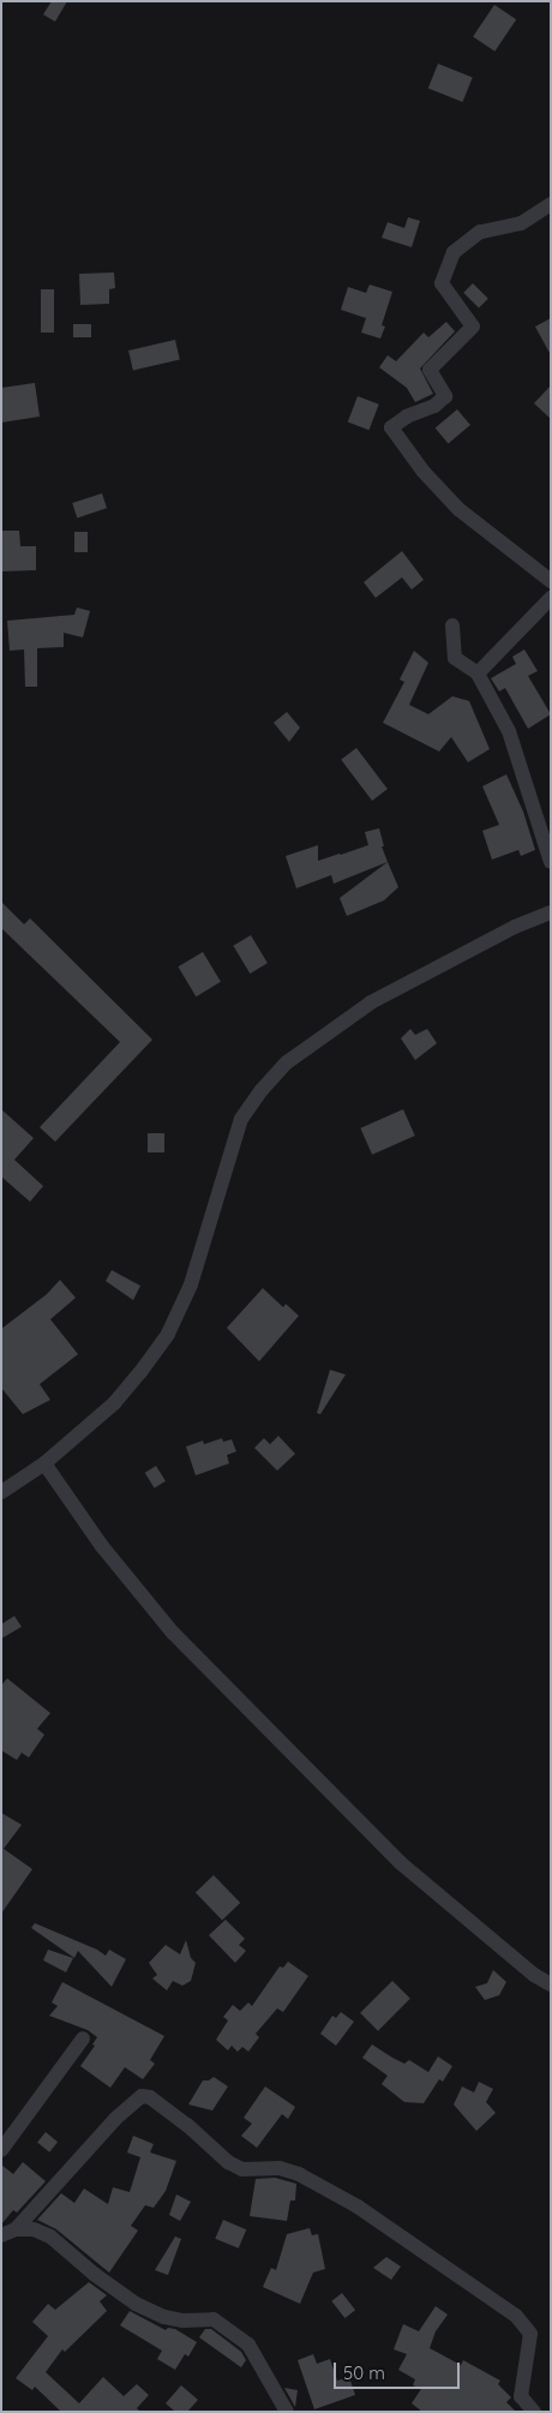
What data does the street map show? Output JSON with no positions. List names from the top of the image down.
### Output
{
  "scale_bar": "50 m"
}
